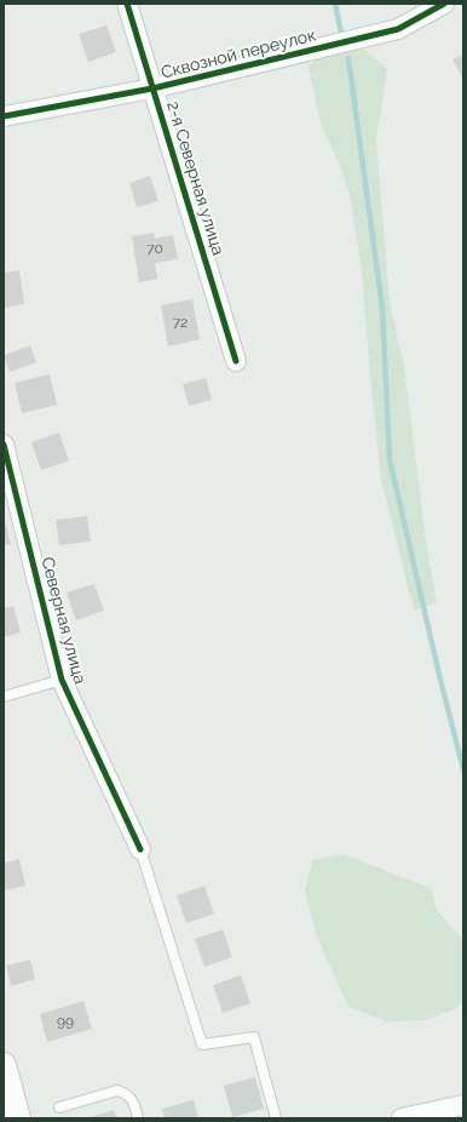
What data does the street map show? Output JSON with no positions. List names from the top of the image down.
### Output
{
  "streets": {
    "street": ["Сквозной переулок", "2-я Северная улица", "Северная улица"]
  },
  "crossings": [
    ["Сквозной переулок", "2-я Северная улица"]
  ],
  "house_numbers": ["70", "72", "99"]
}
